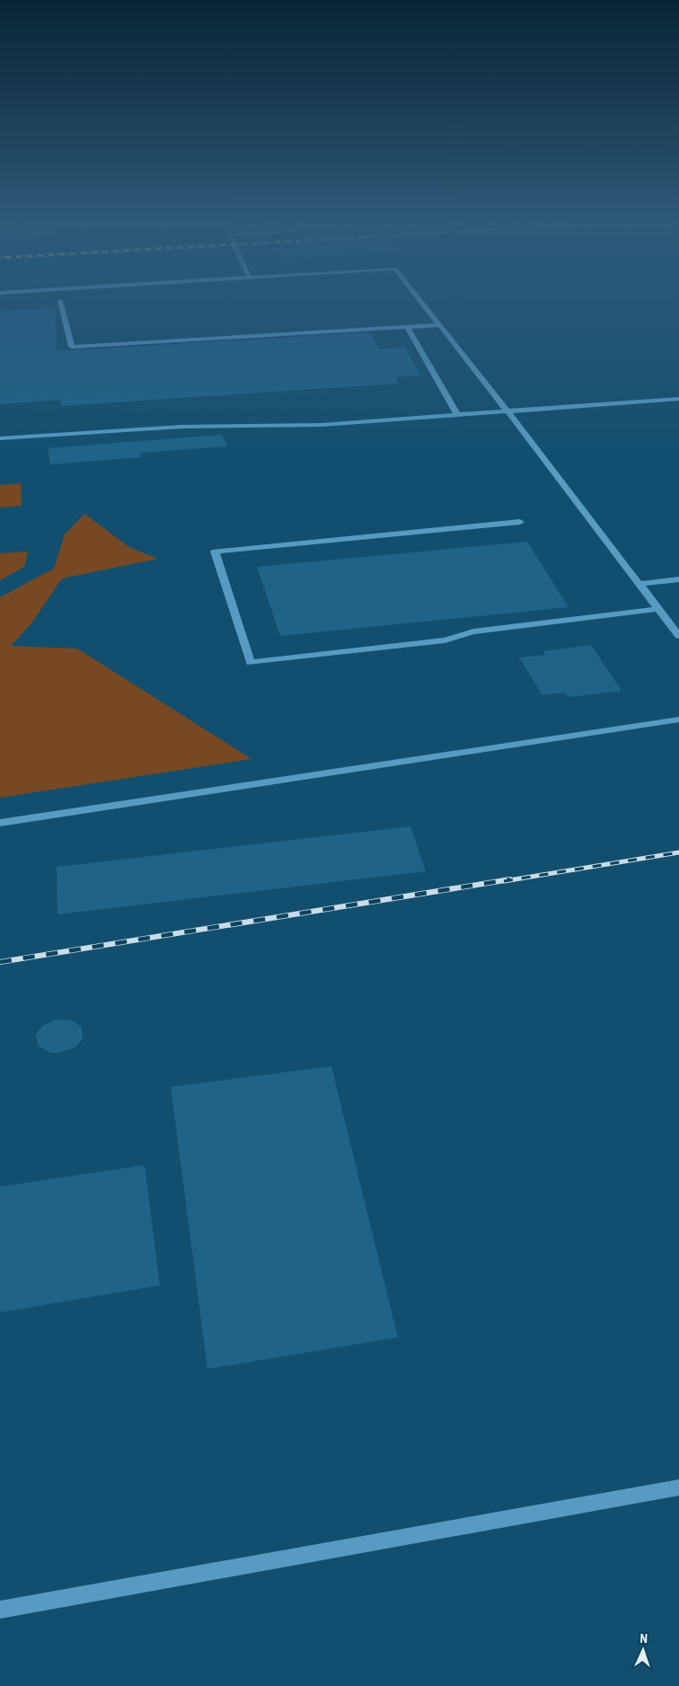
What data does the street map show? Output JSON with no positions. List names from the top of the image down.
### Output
{
  "north": "top"
}
